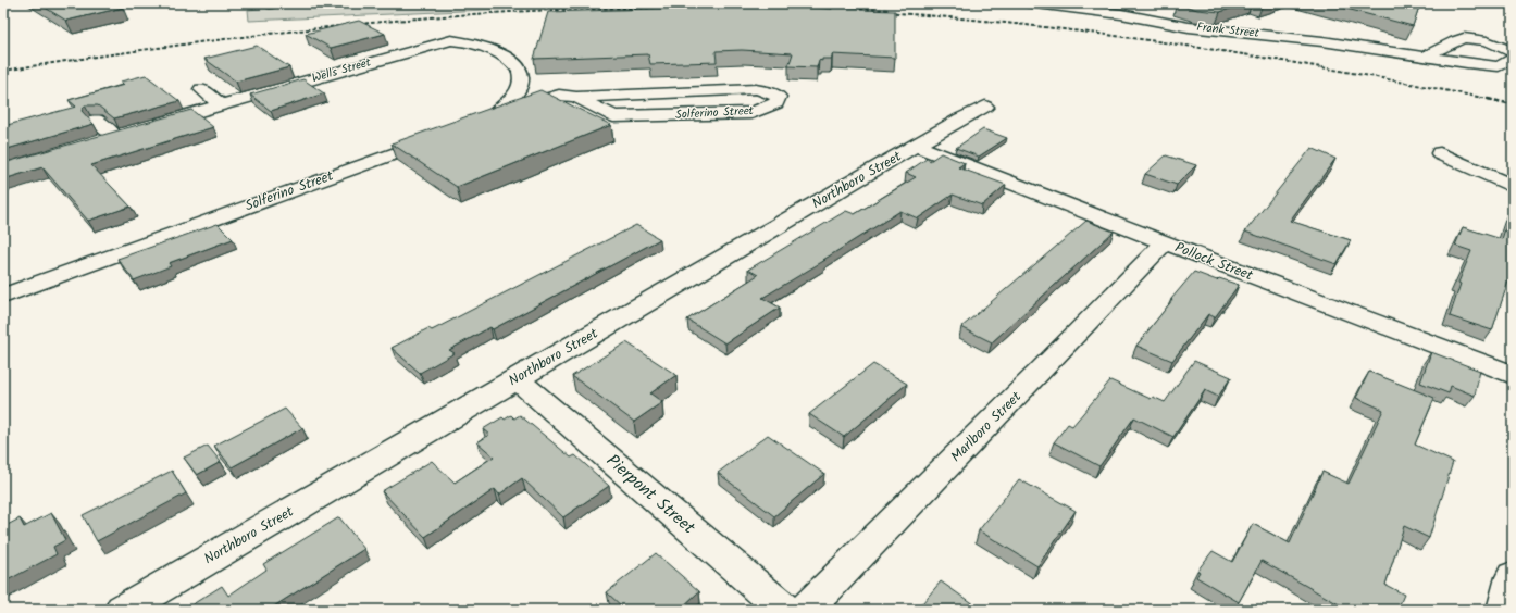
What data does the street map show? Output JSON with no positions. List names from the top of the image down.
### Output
{
  "streets": {
    "street": [
      "Frank Street",
      "Wells Street",
      "Solferino Street",
      "Northboro Street",
      "Pollock Street",
      "Marlboro Street",
      "Pierpont Street"
    ]
  },
  "crossings": [
    ["Wells Street", "Solferino Street"],
    ["Northboro Street", "Pollock Street"],
    ["Northboro Street", "Pierpont Street"],
    ["Pollock Street", "Marlboro Street"]
  ]
}
